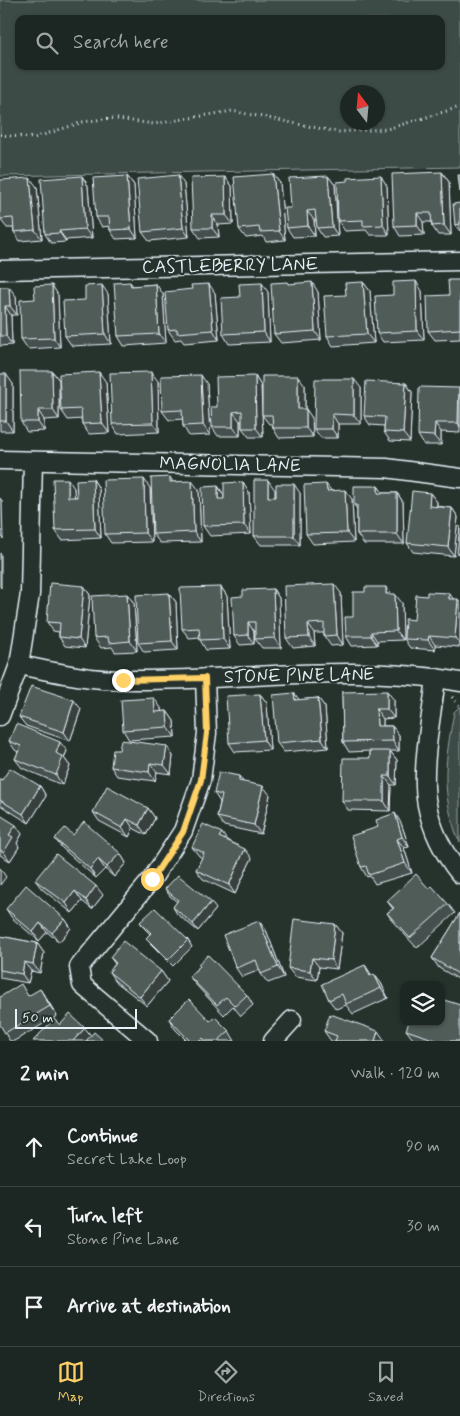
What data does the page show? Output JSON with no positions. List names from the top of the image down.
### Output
{
  "streets": {
    "street": ["CASTLEBERRY LANE", "MAGNOLIA LANE", "STONE PINE LANE"]
  },
  "scale_bar": "50 m",
  "north": "top",
  "page": {
    "search": "Search here",
    "scale": "50 m",
    "heading": ["2 min", "Walk · 120 m"],
    "list": [
      ["Continue", "Secret Lake Loop", "90 m"],
      ["Turn left", "Stone Pine Lane", "30 m"],
      "Arrive at destination"
    ],
    "nav": ["Map", "Directions", "Saved"]
  }
}
